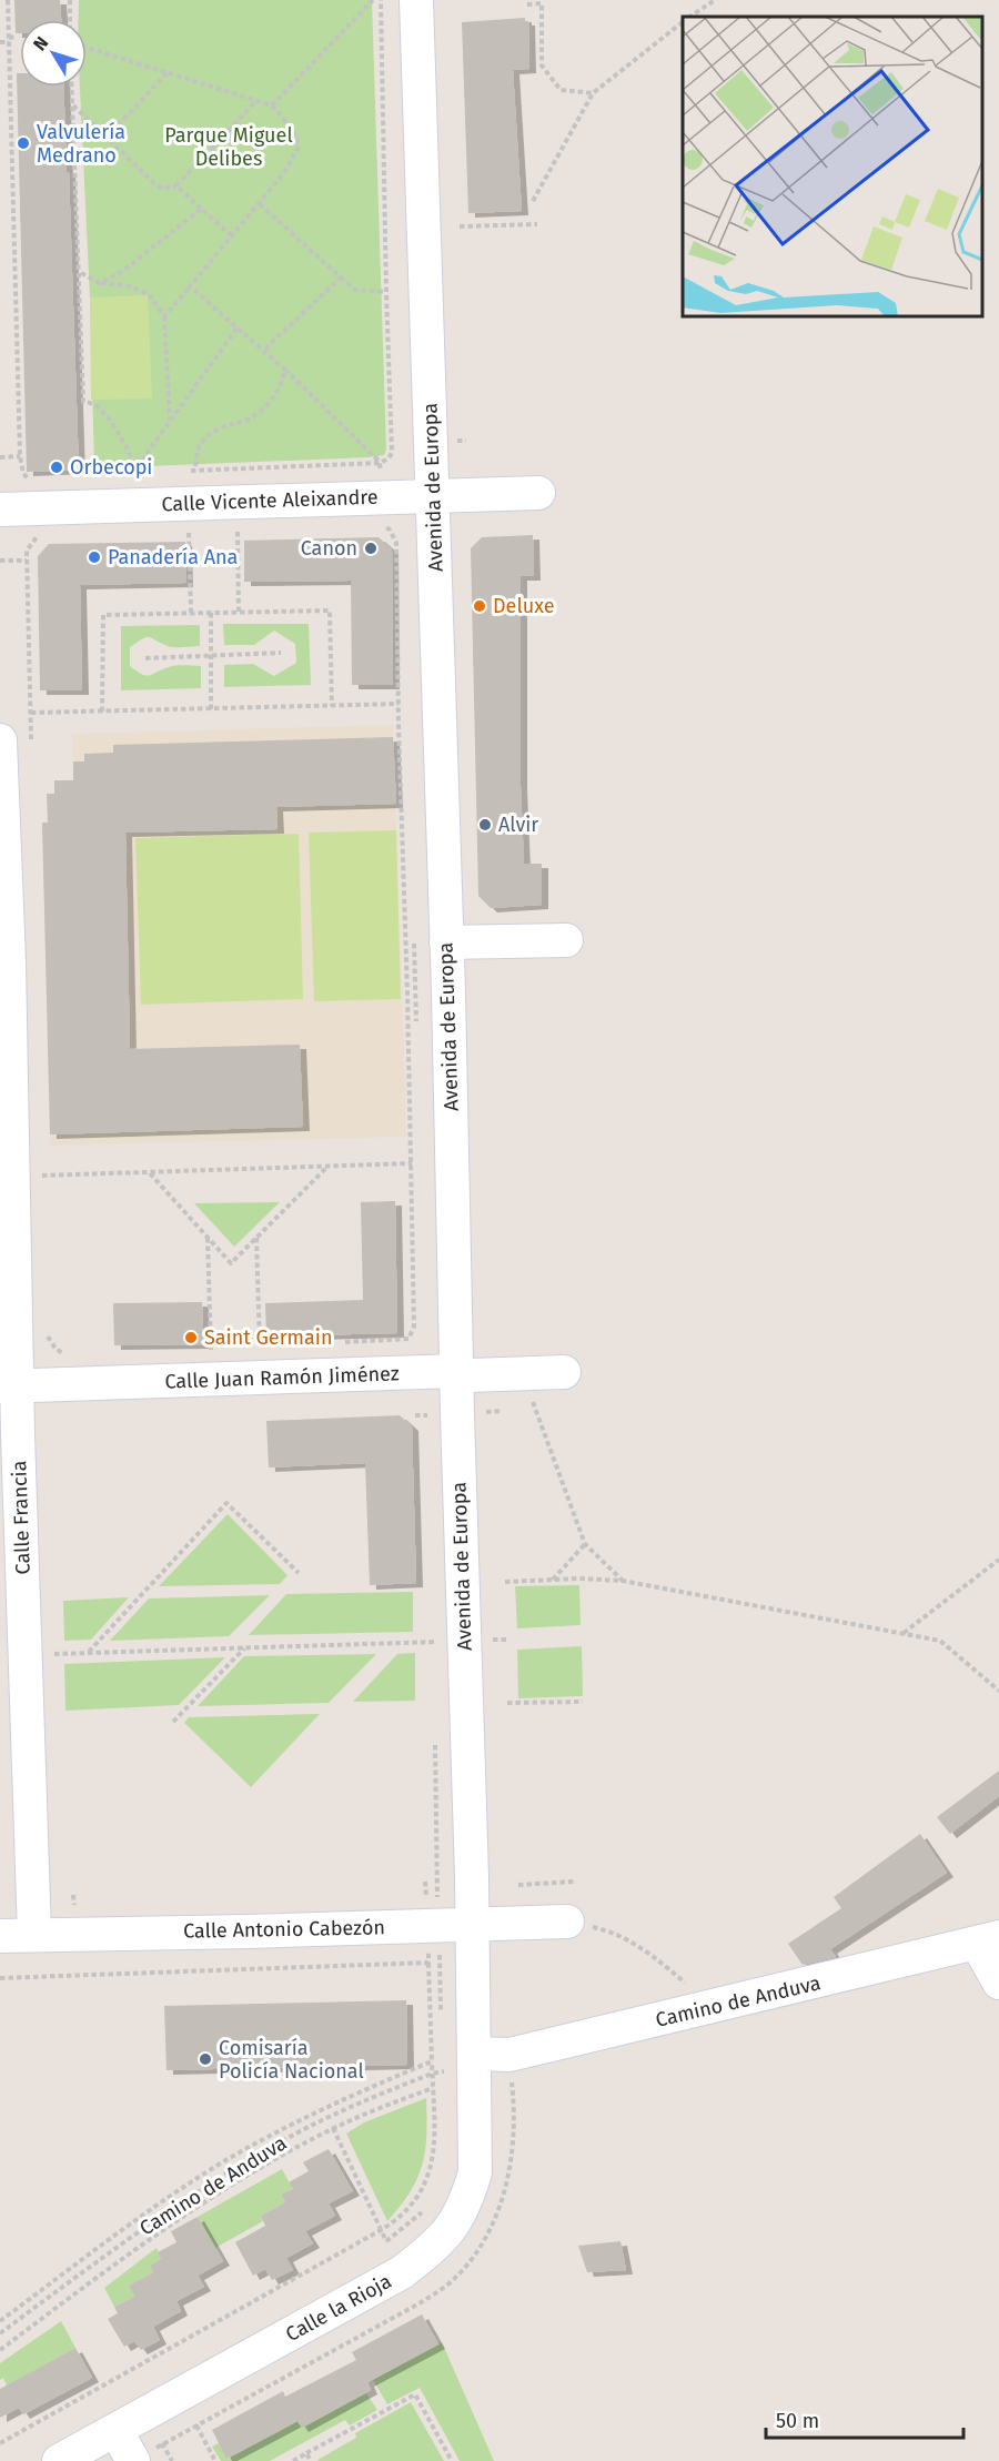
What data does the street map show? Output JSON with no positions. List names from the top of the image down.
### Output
{
  "streets": {
    "street": [
      "Avenida de Europa",
      "Calle Vicente Aleixandre",
      "Calle Juan Ramón Jiménez",
      "Calle Francia",
      "Calle Antonio Cabezón",
      "Camino de Anduva",
      "Calle la Rioja"
    ]
  },
  "crossings": [
    ["Avenida de Europa", "Calle Vicente Aleixandre"],
    ["Avenida de Europa", "Calle Juan Ramón Jiménez"],
    ["Avenida de Europa", "Calle Antonio Cabezón"],
    ["Avenida de Europa", "Camino de Anduva"],
    ["Avenida de Europa", "Calle la Rioja"],
    ["Calle Juan Ramón Jiménez", "Calle Francia"],
    ["Calle Francia", "Calle Antonio Cabezón"],
    ["Camino de Anduva", "Calle la Rioja"]
  ],
  "parks": ["Parque Miguel Delibes"],
  "places": [
    "Valvulería Medrano",
    "Orbecopi",
    "Canon",
    "Panadería Ana",
    "Deluxe",
    "Alvir",
    "Saint Germain",
    "Comisaría Policía Nacional"
  ],
  "scale_bar": "50 m",
  "north": "top left"
}
